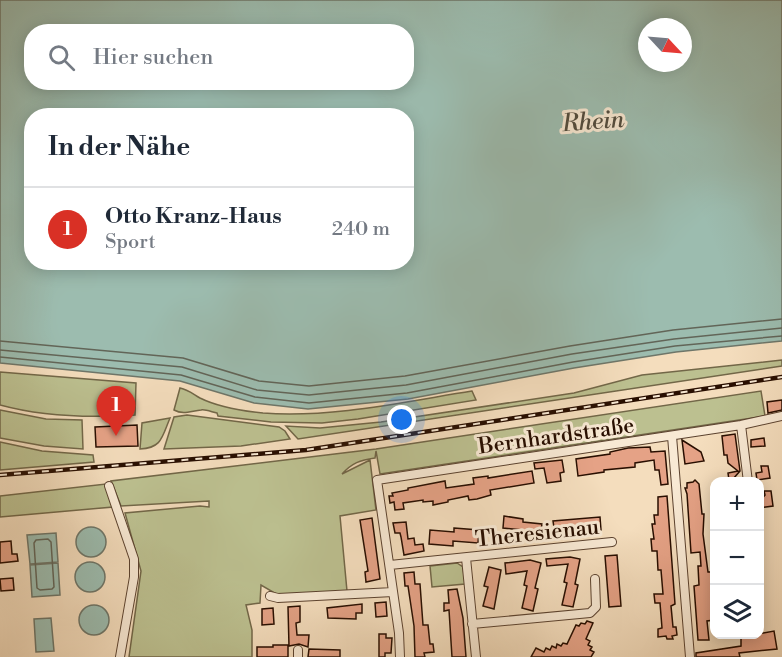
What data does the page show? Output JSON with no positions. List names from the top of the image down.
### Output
{
  "streets": {
    "street": ["Bernhardstraße", "Theresienau"]
  },
  "crossings": [
    ["Bernhardstraße", "Theresienau"]
  ],
  "water": ["Rhein"],
  "north": "bottom right",
  "page": {
    "search": "Hier suchen",
    "heading": "In der Nähe",
    "list": [
      {
        "mark": "1",
        "name": "Otto Kranz-Haus",
        "note": "Sport",
        "value": "240 m"
      }
    ],
    "pins": "1",
    "map_buttons": ["+", "−"]
  }
}
